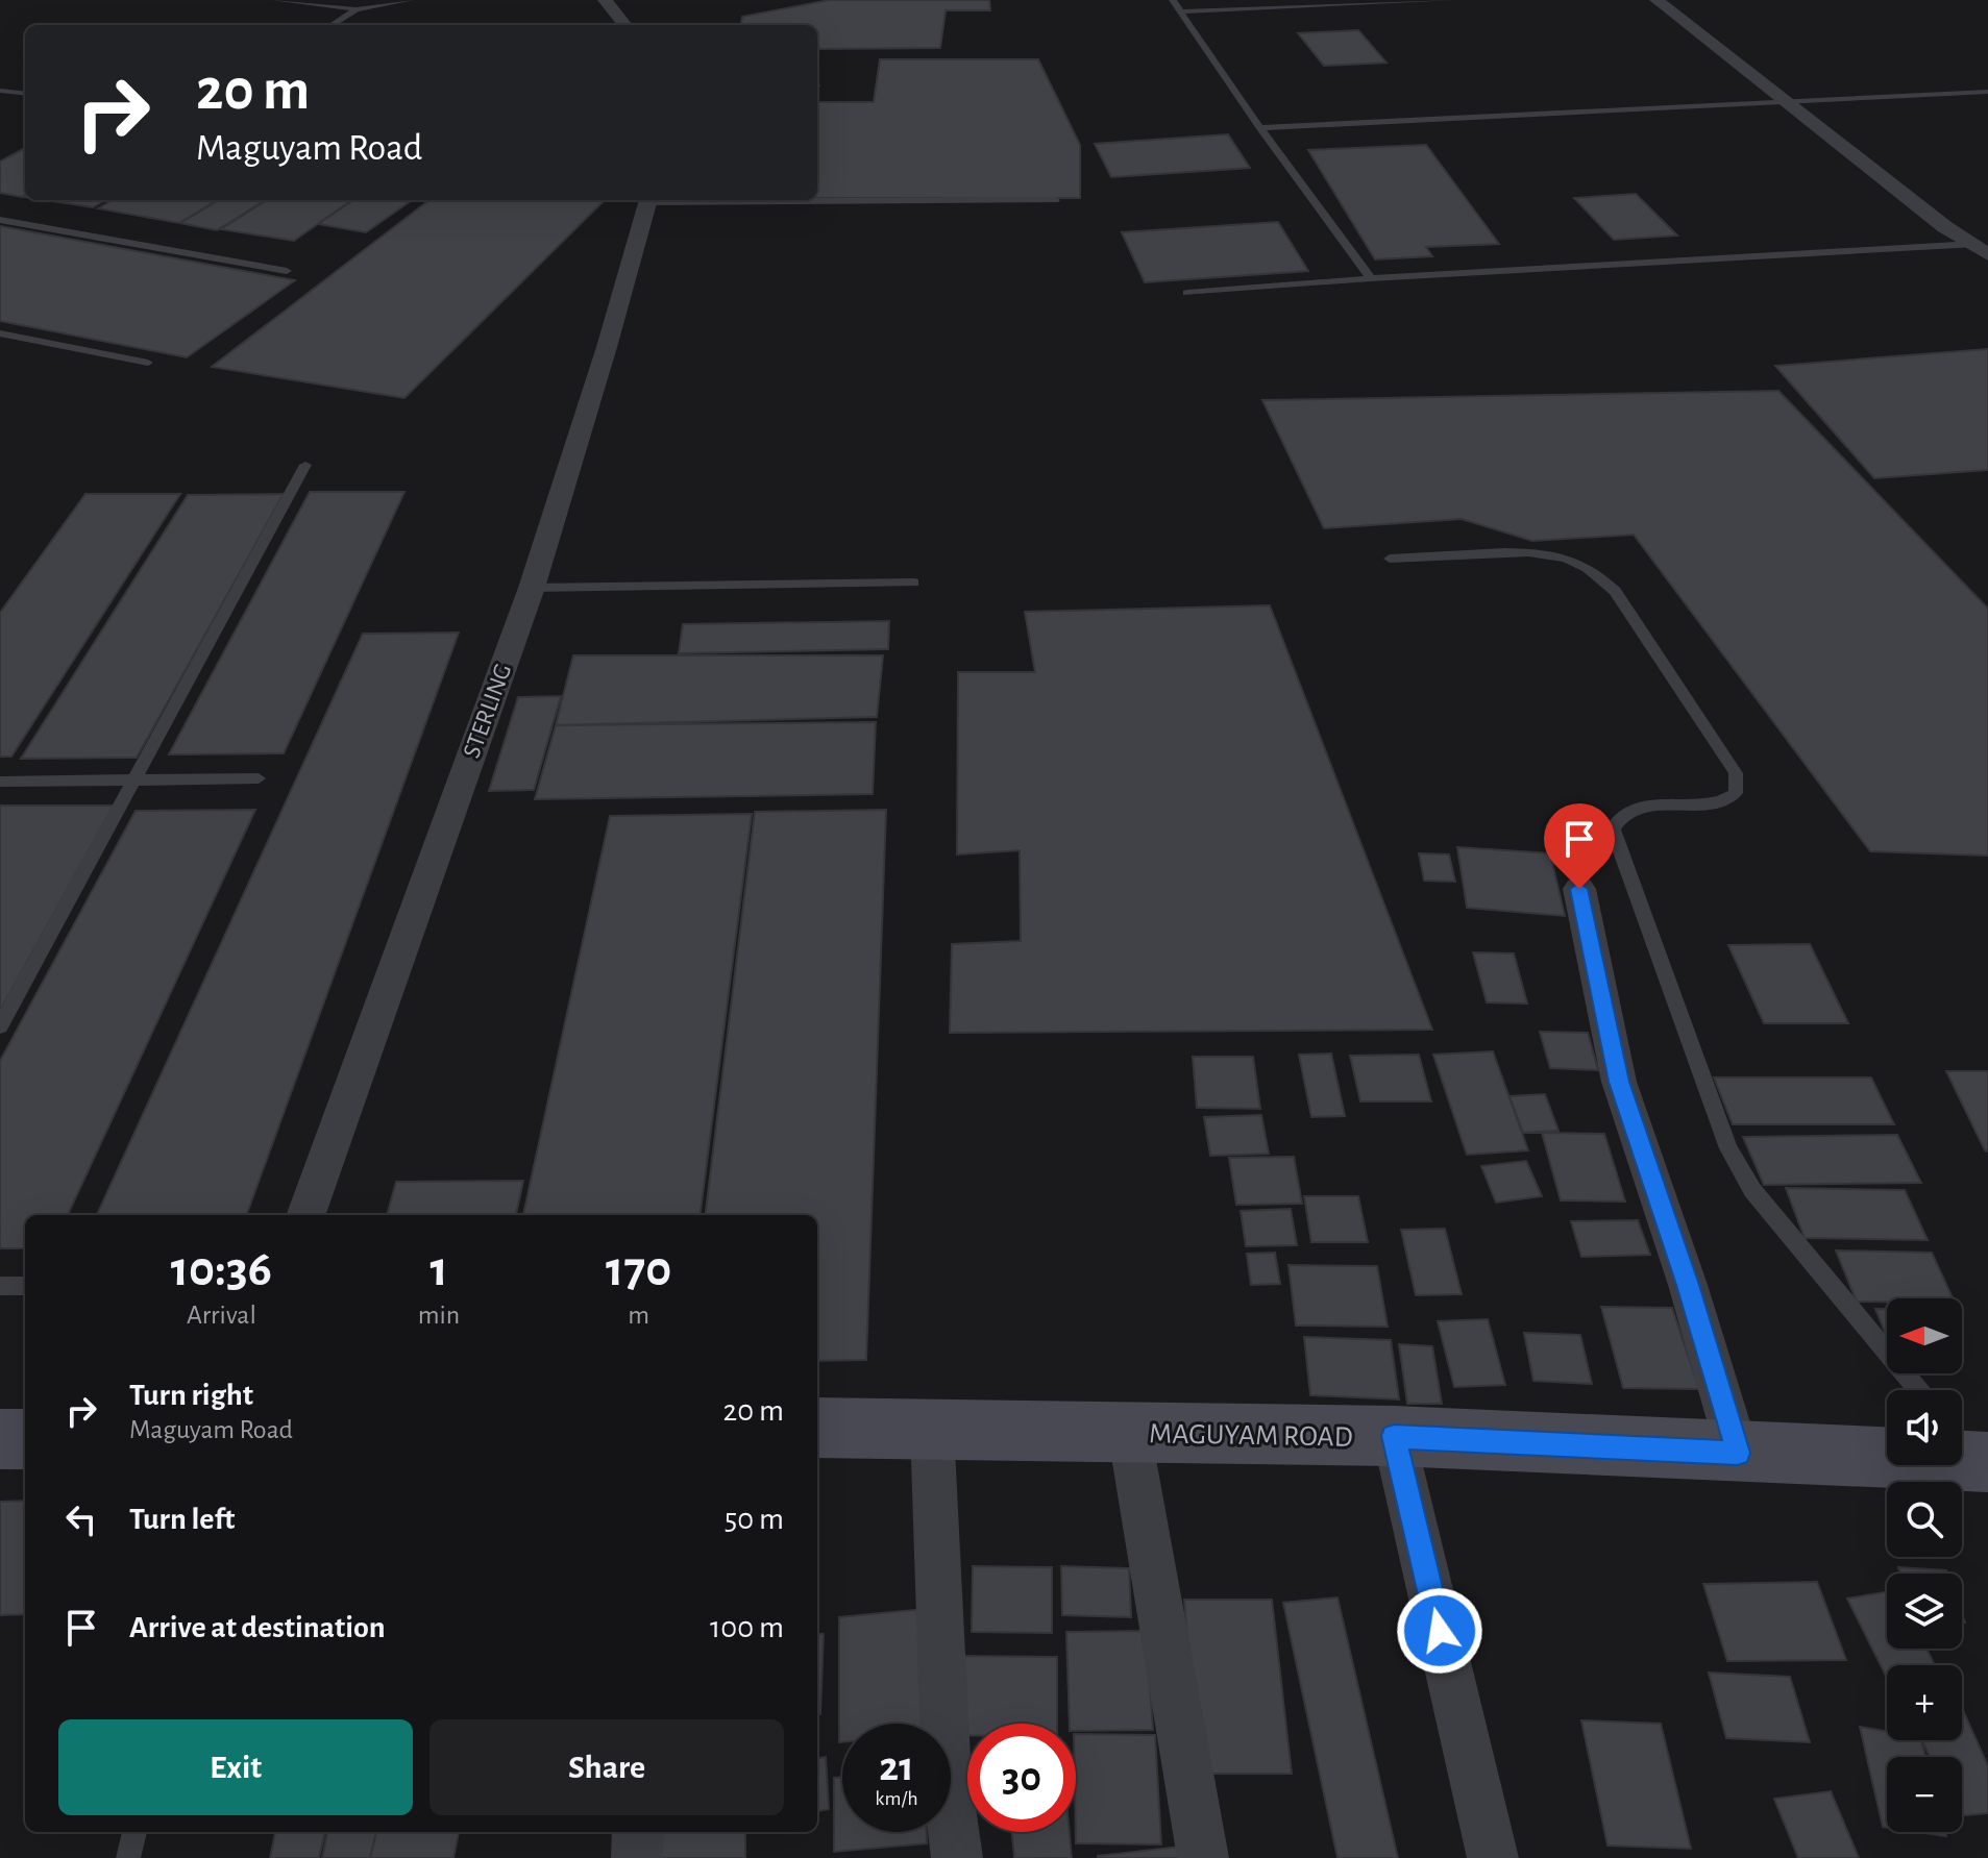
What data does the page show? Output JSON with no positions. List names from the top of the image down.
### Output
{
  "streets": {
    "main road": ["MAGUYAM ROAD"],
    "street": ["STERLING"]
  },
  "north": "left",
  "page": {
    "turn": ["20 m", "Maguyam Road"],
    "eta": [
      "10:36",
      "Arrival",
      "1",
      "min",
      "170",
      "m"
    ],
    "map_buttons": ["+", "−"],
    "list": [
      {
        "name": "Turn right",
        "note": "Maguyam Road",
        "value": "20 m"
      },
      {
        "name": "Turn left",
        "value": "50 m"
      },
      {
        "name": "Arrive at destination",
        "value": "100 m"
      }
    ],
    "buttons": ["Exit", "Share"],
    "speed": "21 km/h",
    "limit": "30"
  }
}
